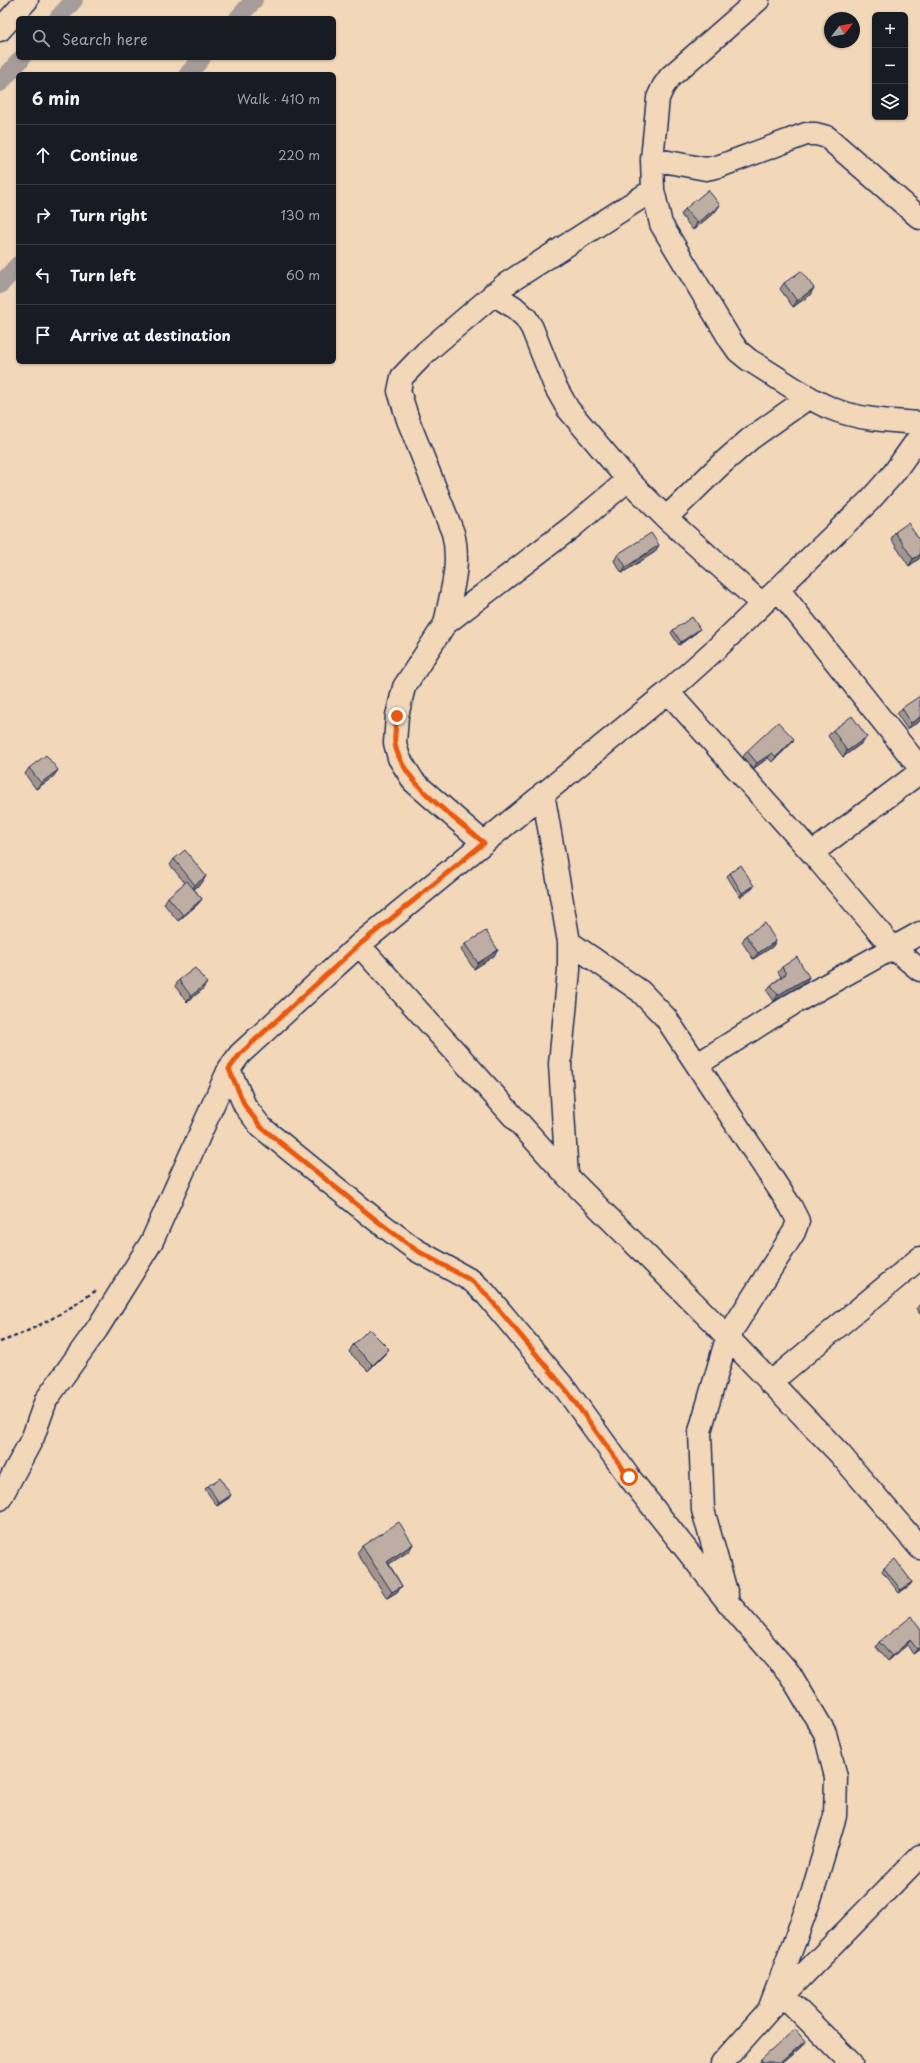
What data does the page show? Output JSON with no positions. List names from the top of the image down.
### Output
{
  "north": "top right",
  "page": {
    "map_buttons": ["+", "−"],
    "search": "Search here",
    "heading": ["6 min", "Walk · 410 m"],
    "list": [
      ["Continue", "220 m"],
      ["Turn right", "130 m"],
      ["Turn left", "60 m"],
      "Arrive at destination"
    ]
  }
}
